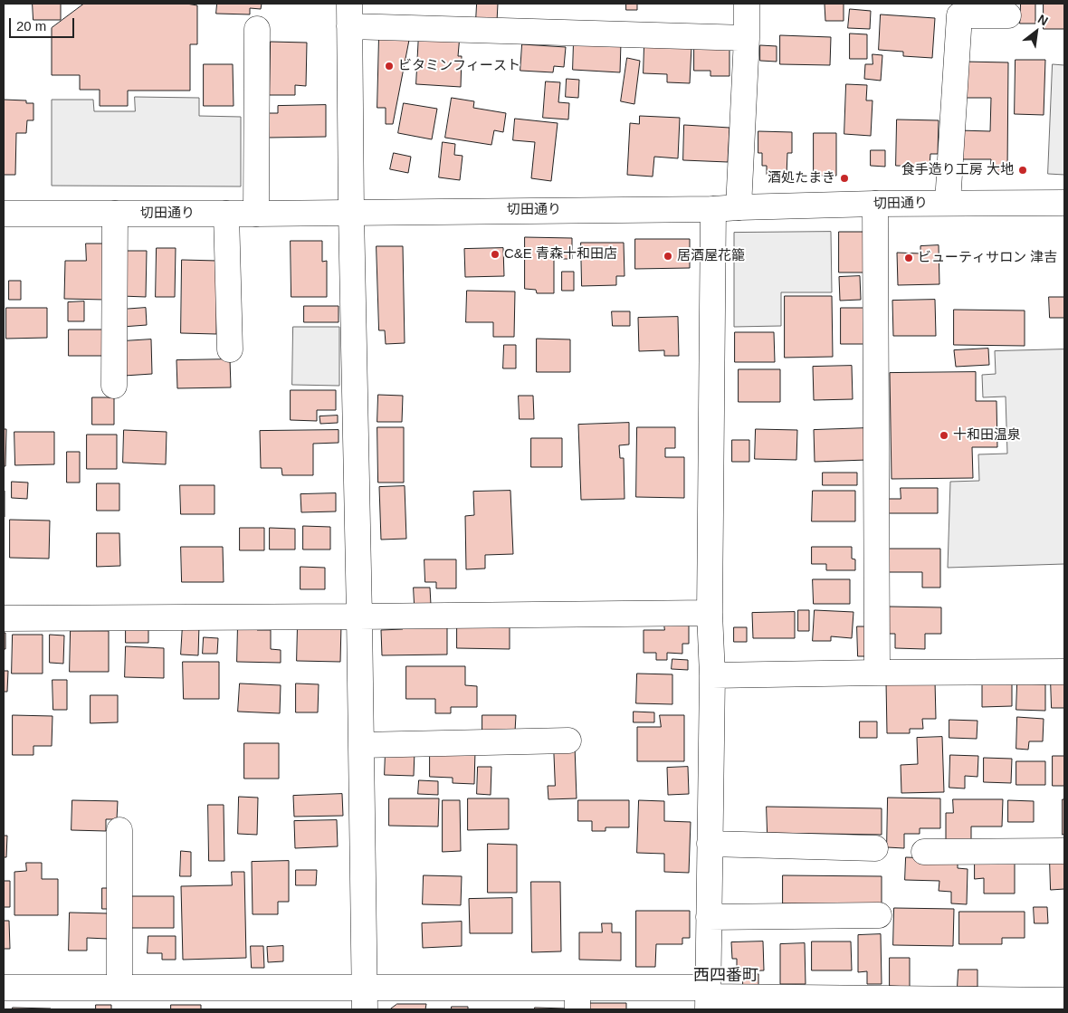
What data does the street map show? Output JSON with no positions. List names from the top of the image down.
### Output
{
  "streets": {
    "street": ["切田通り"]
  },
  "districts": ["西四番町"],
  "places": [
    "ビタミンフィースト",
    "食手造り工房 大地",
    "酒処たまき",
    "C&E 青森十和田店",
    "居酒屋花籠",
    "ビューティサロン 津吉",
    "十和田温泉"
  ],
  "scale_bar": "20 m",
  "north": "top right"
}
